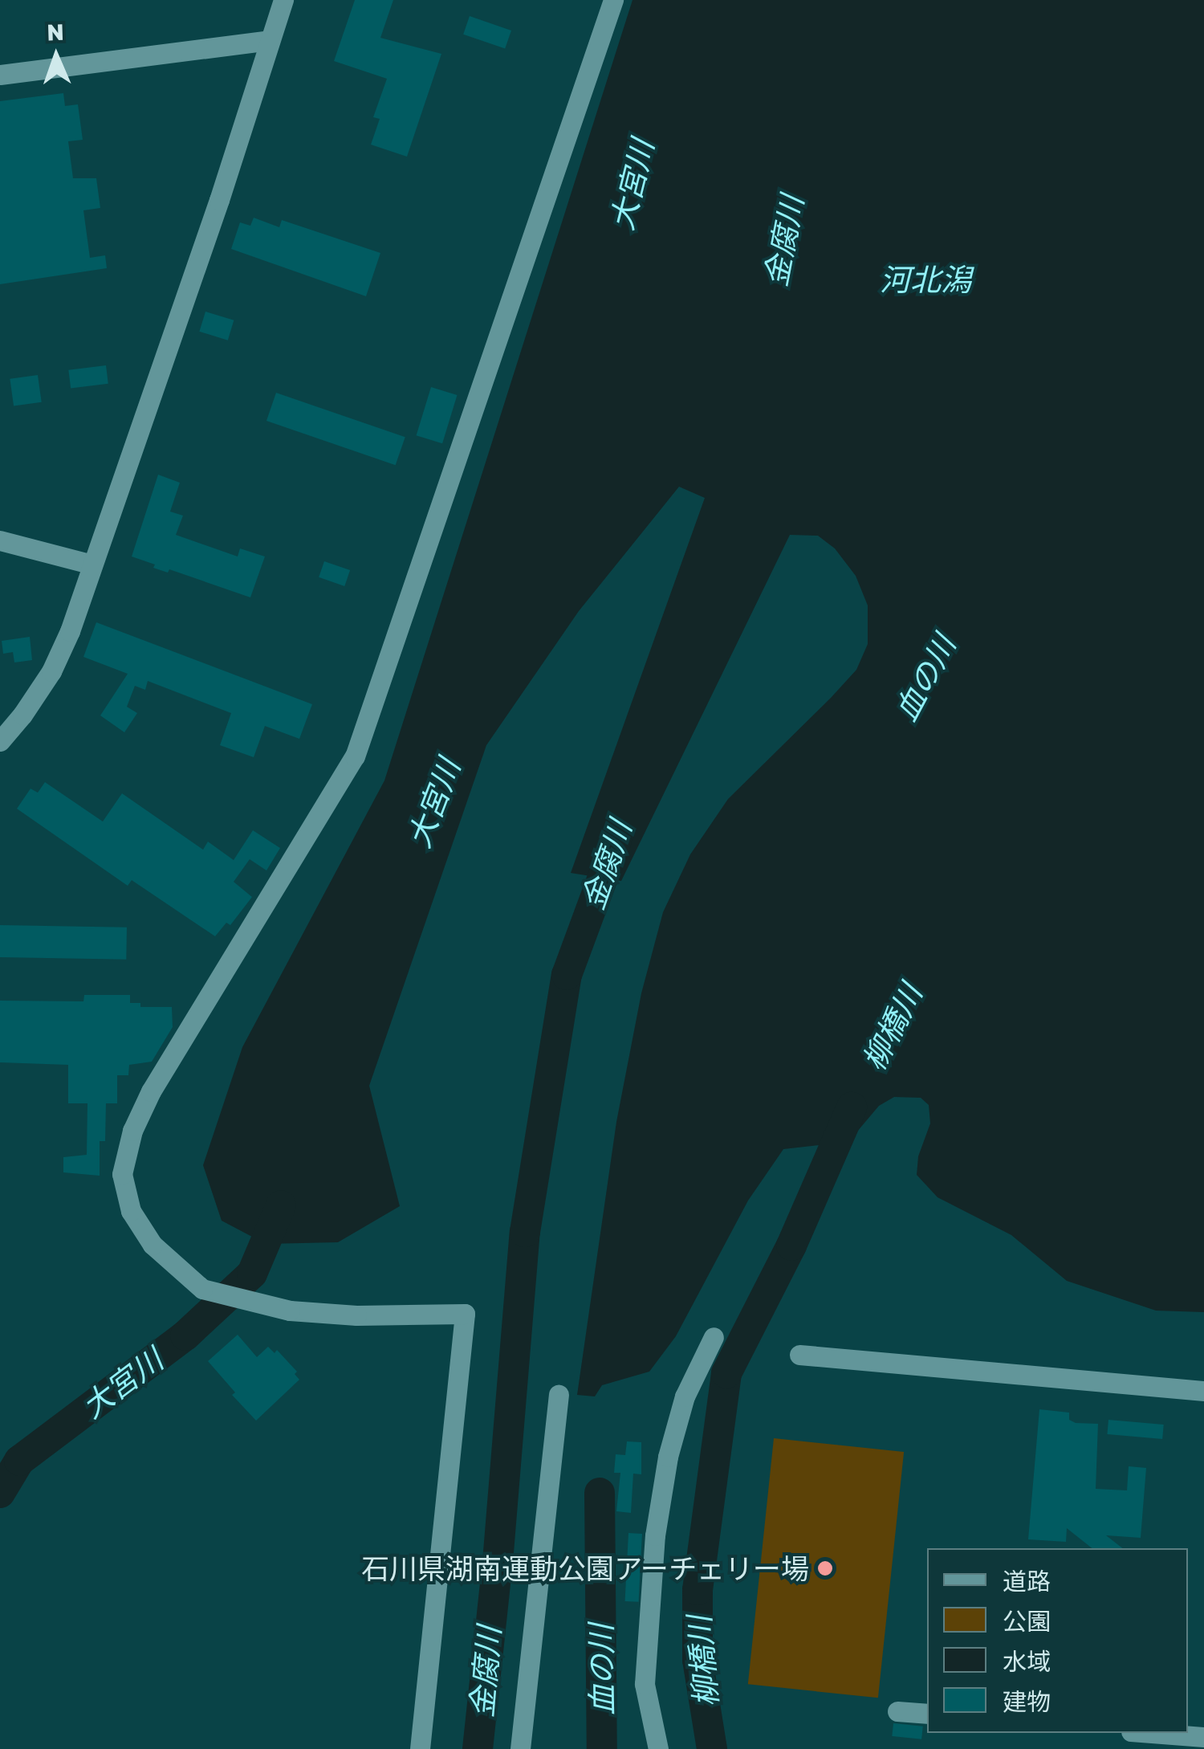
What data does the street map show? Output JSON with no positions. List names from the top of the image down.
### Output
{
  "water": [
    "大宮川",
    "金腐川",
    "河北潟",
    "血の川",
    "柳橋川"
  ],
  "places": ["石川県湖南運動公園アーチェリー場"],
  "legend": [
    "道路",
    "公園",
    "水域",
    "建物"
  ],
  "north": "top"
}
